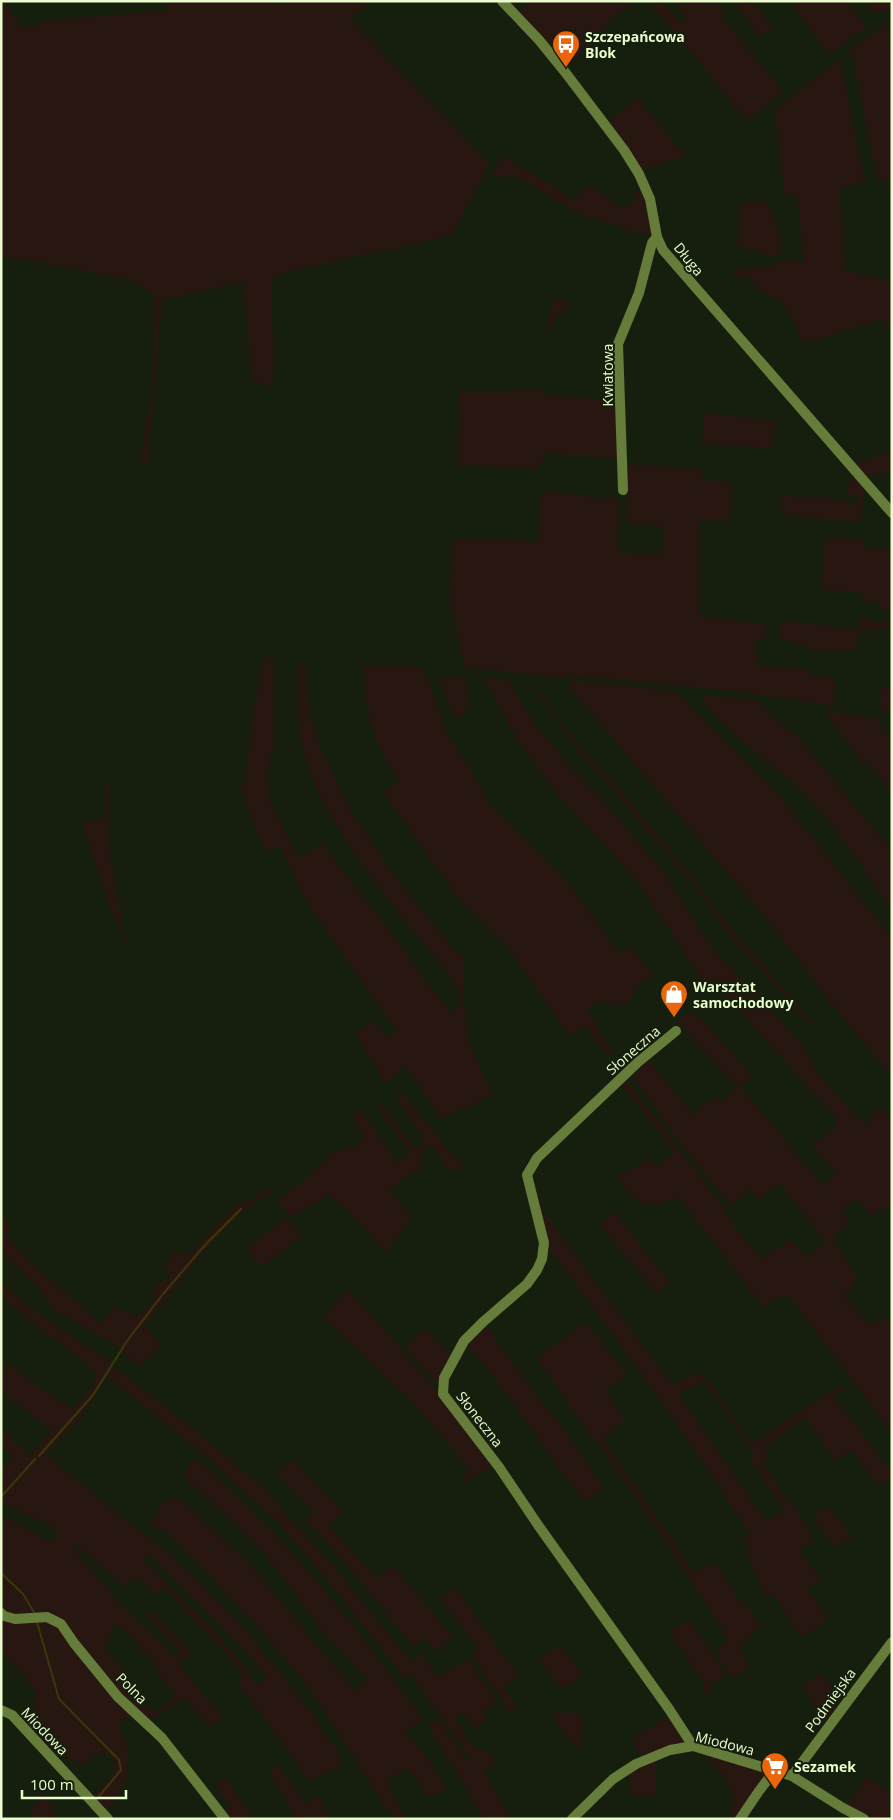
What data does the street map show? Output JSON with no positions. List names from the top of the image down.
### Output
{
  "streets": {
    "street": [
      "Długa",
      "Kwiatowa",
      "Słoneczna",
      "Polna",
      "Podmiejska",
      "Miodowa"
    ]
  },
  "crossings": [
    ["Długa", "Kwiatowa"],
    ["Słoneczna", "Miodowa"],
    ["Podmiejska", "Miodowa"]
  ],
  "places": {
    "bus stop": ["Szczepańcowa Blok"],
    "shop": ["Warsztat samochodowy"],
    "supermarket": ["Sezamek"]
  },
  "scale_bar": "100 m"
}
